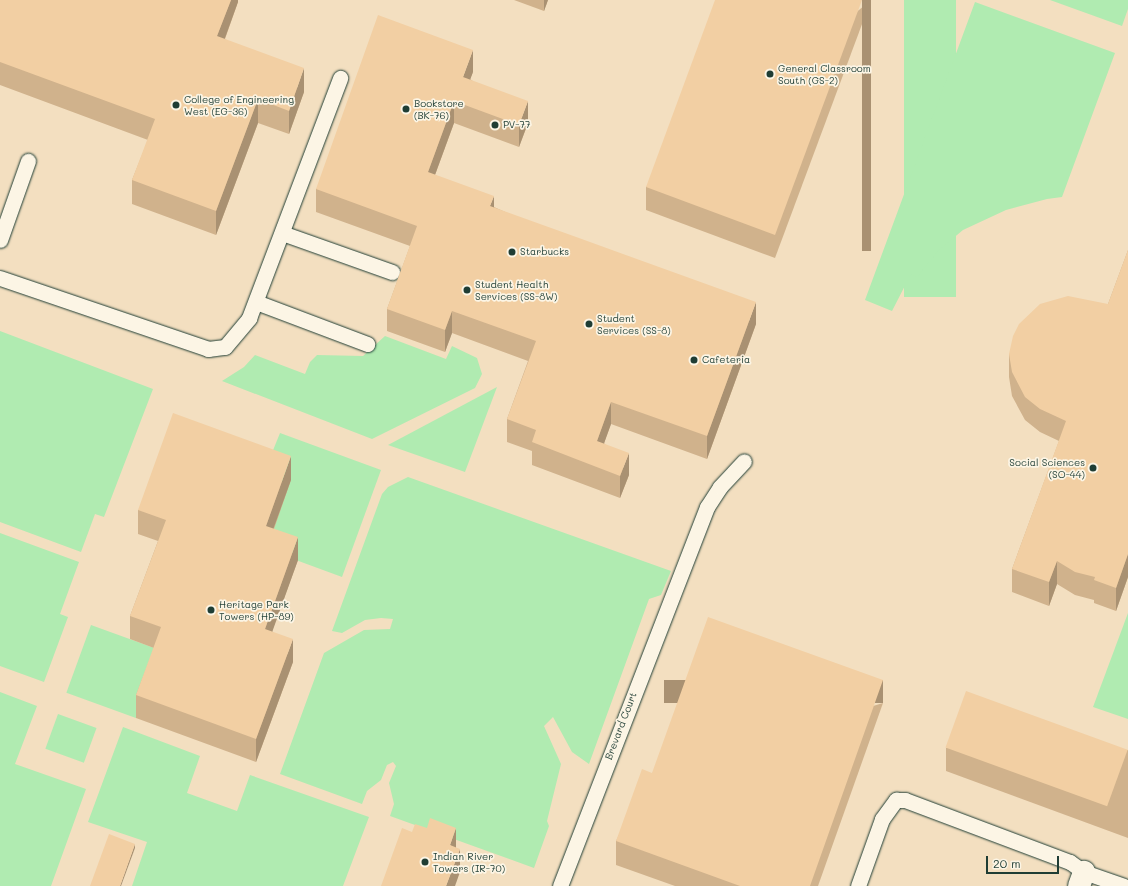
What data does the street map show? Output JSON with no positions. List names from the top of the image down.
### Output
{
  "streets": {
    "lane": ["Brevard Court"]
  },
  "places": [
    "General Classroom South (GS-2)",
    "College of Engineering West (EG-36)",
    "Bookstore (BK-76)",
    "PV-77",
    "Starbucks",
    "Student Health Services (SS-8W)",
    "Student Services (SS-8)",
    "Cafeteria",
    "Social Sciences (SO-44)",
    "Heritage Park Towers (HP-89)",
    "Indian River Towers (IR-70)"
  ],
  "scale_bar": "20 m"
}
